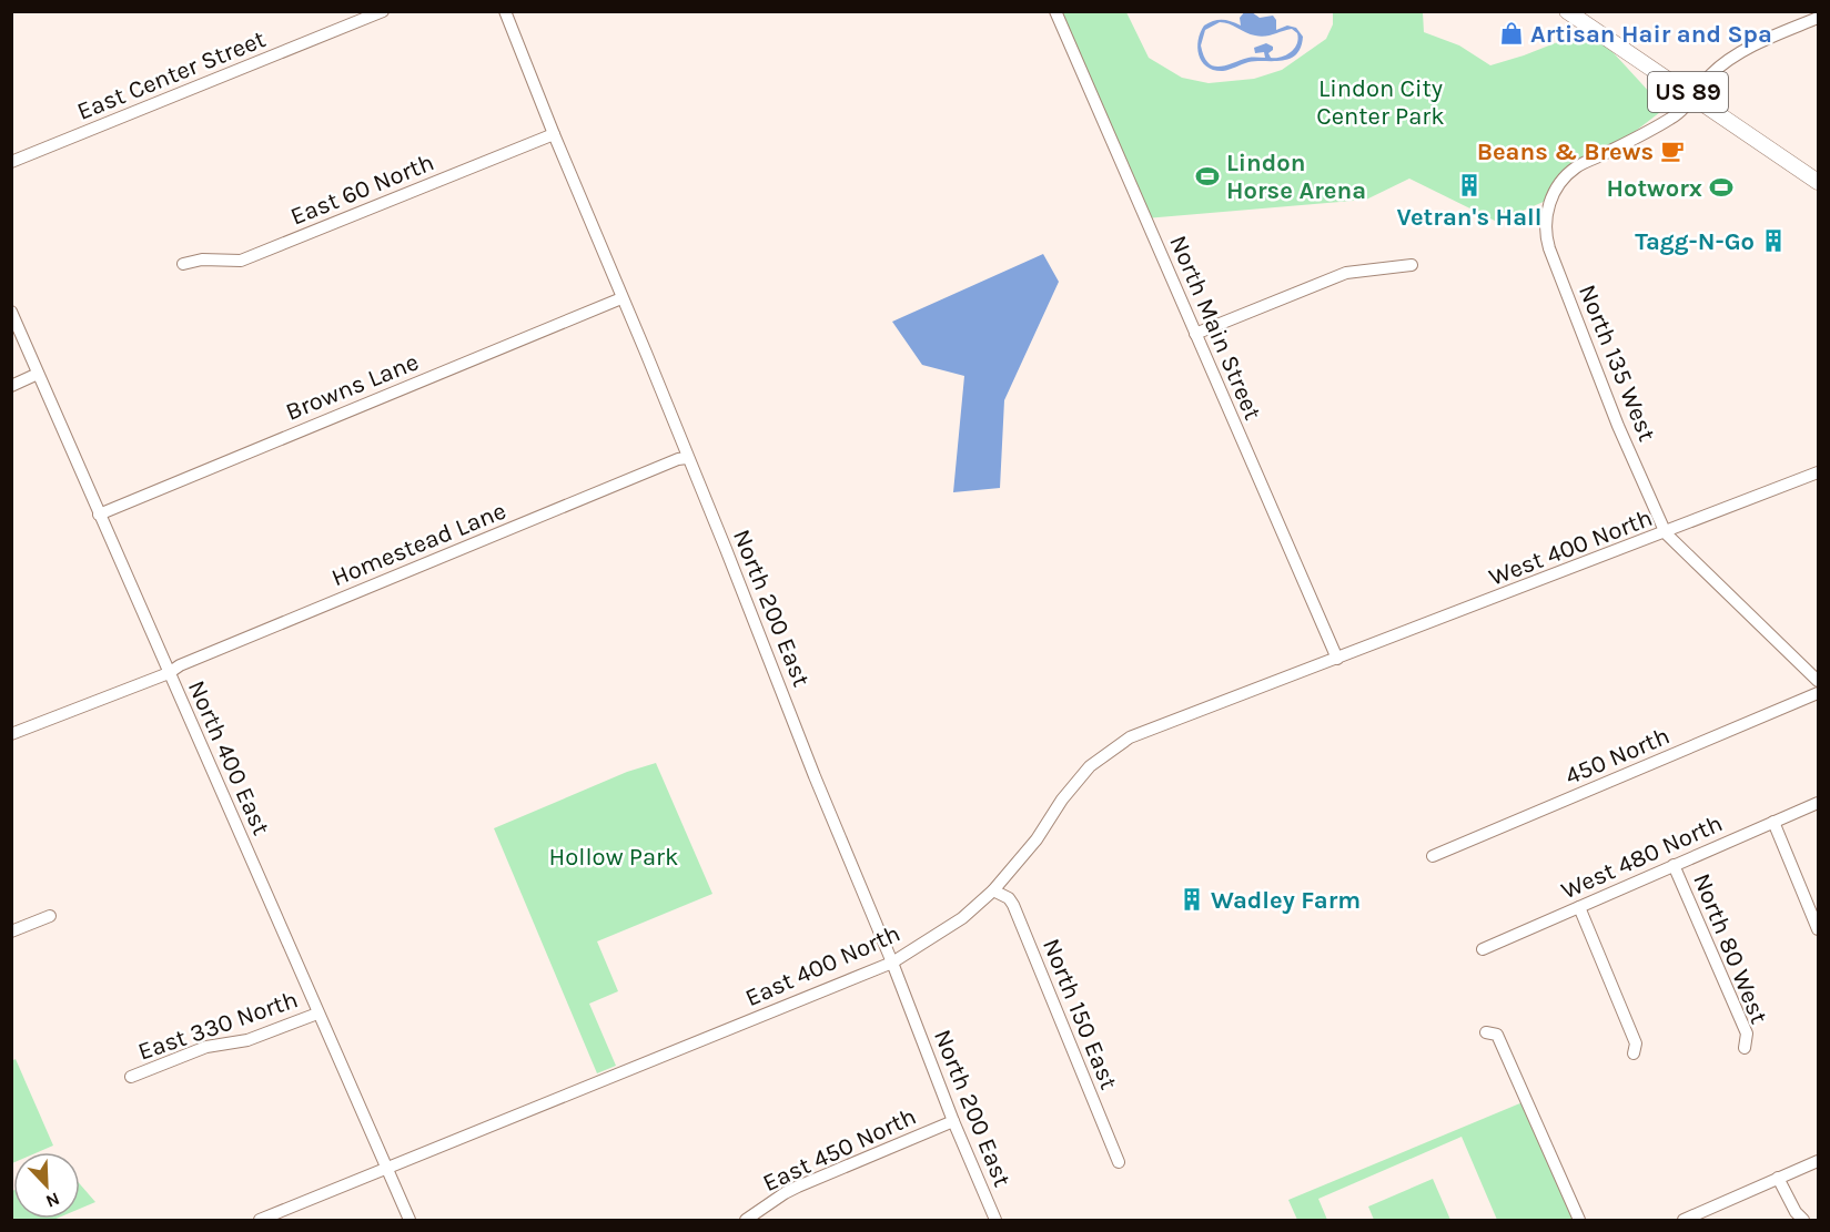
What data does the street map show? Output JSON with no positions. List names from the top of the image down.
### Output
{
  "streets": {
    "main road": ["US 89"],
    "street": [
      "East Center Street",
      "East 60 North",
      "North Main Street",
      "North 135 West",
      "Browns Lane",
      "Homestead Lane",
      "West 400 North",
      "North 200 East",
      "450 North",
      "North 400 East",
      "West 480 North",
      "North 80 West",
      "East 400 North",
      "North 150 East",
      "East 330 North",
      "East 450 North"
    ]
  },
  "crossings": [
    ["US 89", "North 135 West"],
    ["East 60 North", "North 200 East"],
    ["North Main Street", "West 400 North"],
    ["North Main Street", "East 400 North"],
    ["North 135 West", "West 400 North"],
    ["Browns Lane", "North 200 East"],
    ["Browns Lane", "North 400 East"],
    ["Homestead Lane", "North 200 East"],
    ["Homestead Lane", "North 400 East"],
    ["West 400 North", "East 400 North"],
    ["North 200 East", "East 400 North"],
    ["North 200 East", "East 450 North"],
    ["North 400 East", "East 400 North"],
    ["North 400 East", "East 330 North"],
    ["West 480 North", "North 80 West"],
    ["East 400 North", "North 150 East"]
  ],
  "parks": ["Lindon City Center Park", "Hollow Park"],
  "places": {
    "shop": ["Artisan Hair and Spa"],
    "cafe": ["Beans & Brews"],
    "sports": ["Lindon Horse Arena", "Hotworx"],
    "building": ["Vetran's Hall", "Tagg-N-Go", "Wadley Farm"]
  },
  "north": "bottom right"
}
